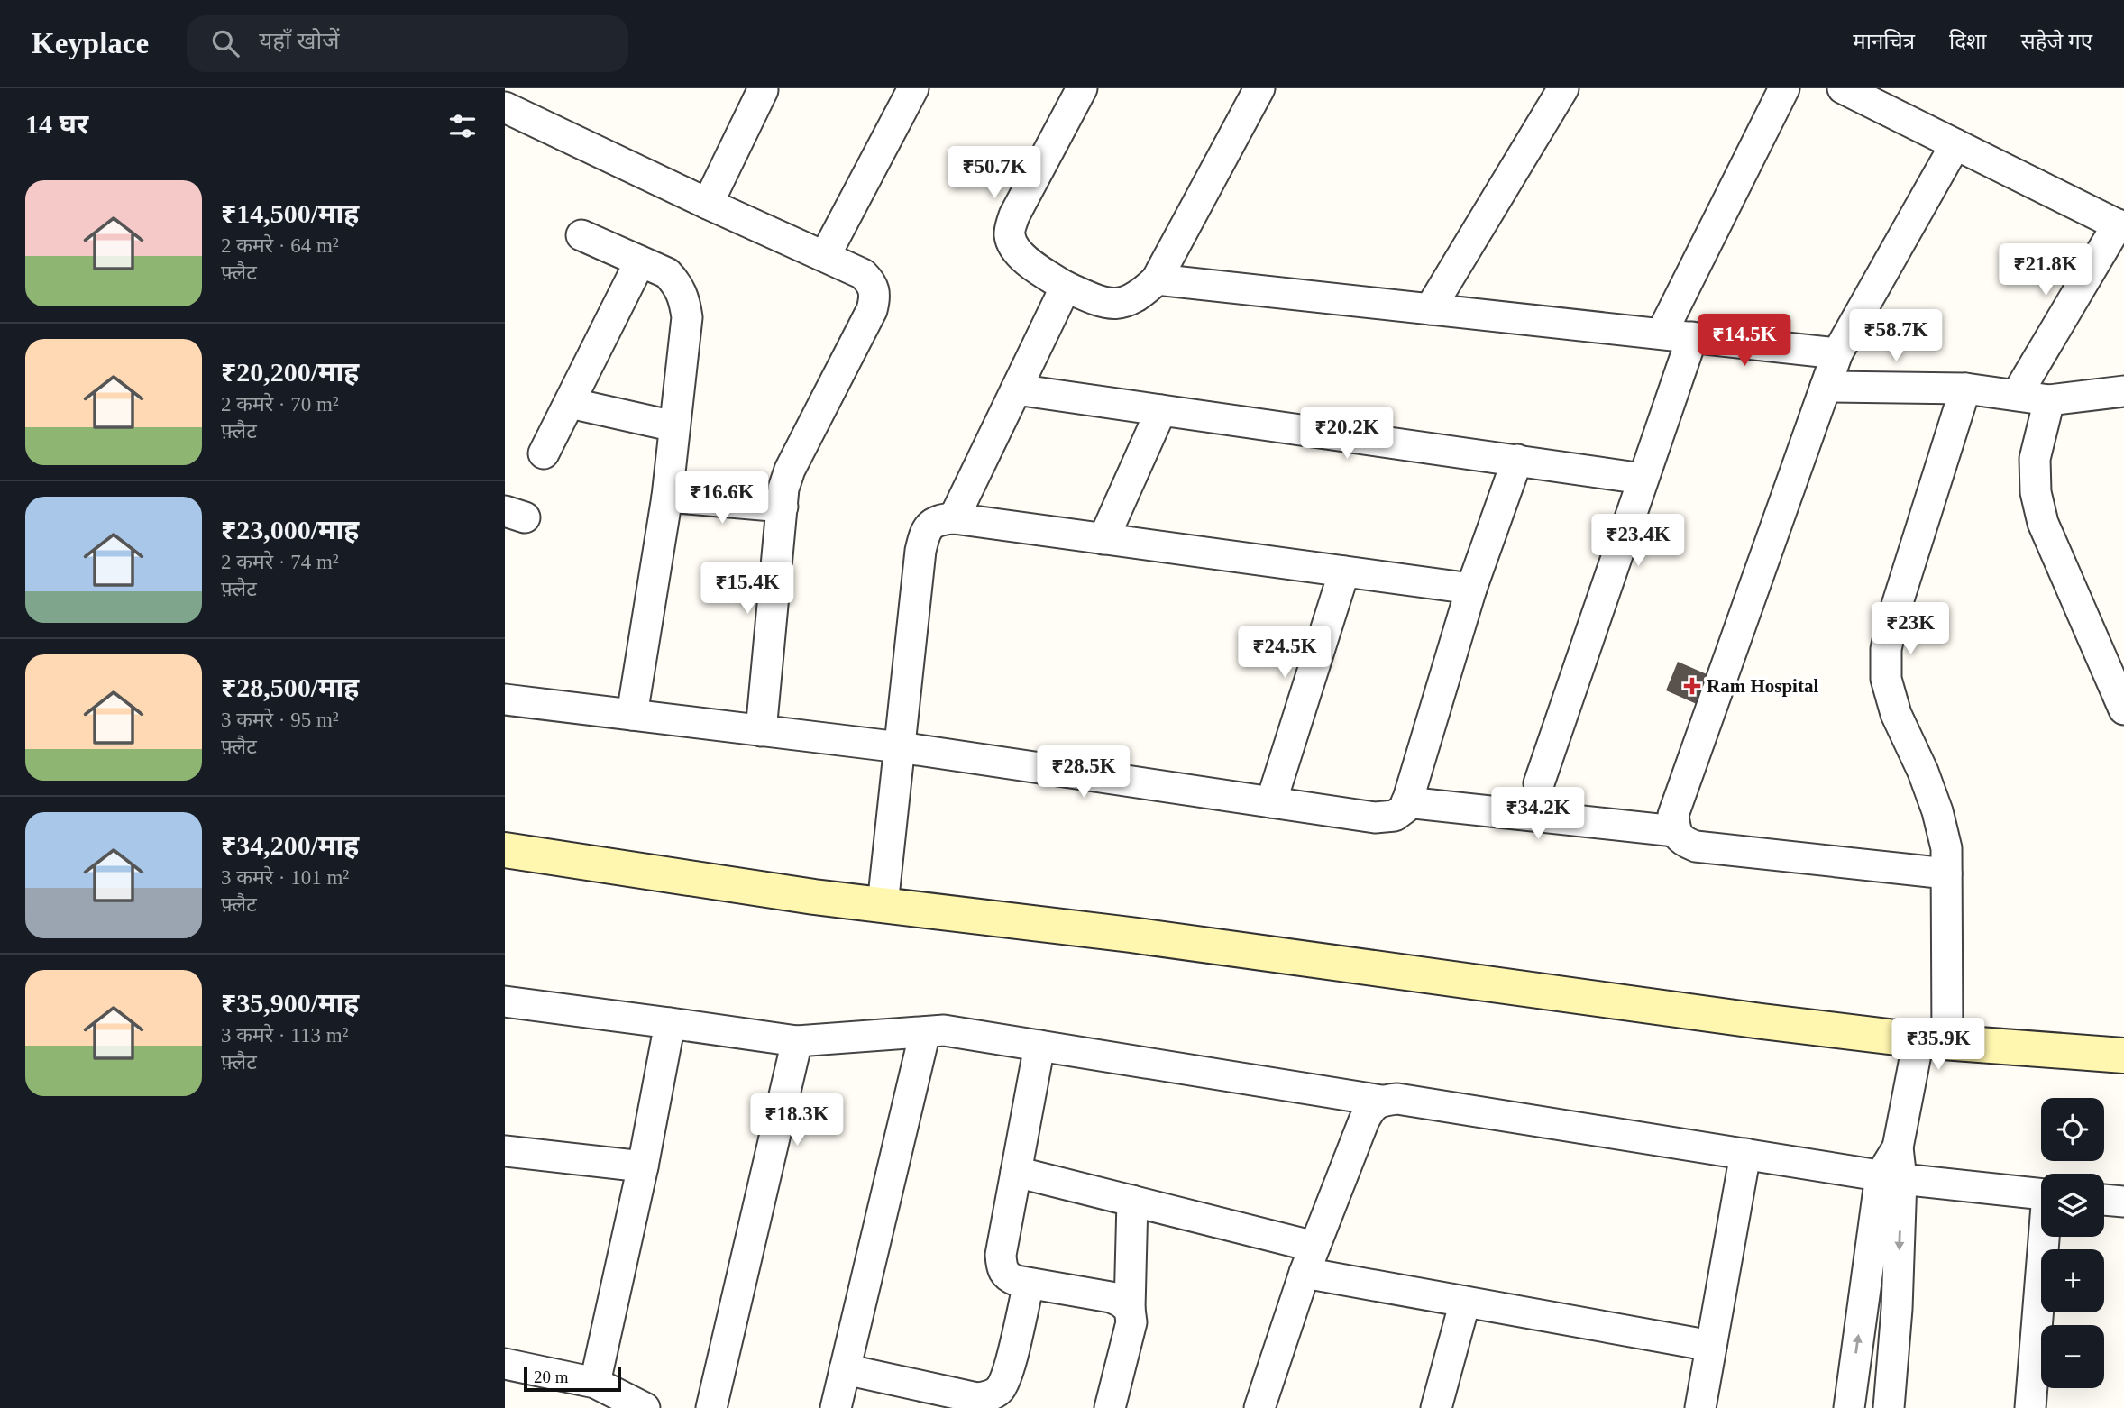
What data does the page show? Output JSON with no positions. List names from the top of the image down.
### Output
{
  "places": {
    "health": ["Ram Hospital"]
  },
  "scale_bar": "20 m",
  "page": {
    "header": "Keyplace",
    "search": "यहाँ खोजें",
    "nav": ["मानचित्र", "दिशा", "सहेजे गए"],
    "heading": "14 घर",
    "price": [
      "₹50.7K",
      "₹21.8K",
      "₹58.7K",
      "₹14.5K",
      "₹20.2K",
      "₹16.6K",
      "₹23.4K",
      "₹15.4K",
      "₹23K",
      "₹24.5K",
      "₹28.5K",
      "₹34.2K",
      "₹35.9K",
      "₹18.3K"
    ],
    "list": [
      {
        "name": "₹14,500/माह",
        "note": "2 कमरे · 64 m² · फ़्लैट"
      },
      {
        "name": "₹20,200/माह",
        "note": "2 कमरे · 70 m² · फ़्लैट"
      },
      {
        "name": "₹23,000/माह",
        "note": "2 कमरे · 74 m² · फ़्लैट"
      },
      {
        "name": "₹28,500/माह",
        "note": "3 कमरे · 95 m² · फ़्लैट"
      },
      {
        "name": "₹34,200/माह",
        "note": "3 कमरे · 101 m² · फ़्लैट"
      },
      {
        "name": "₹35,900/माह",
        "note": "3 कमरे · 113 m² · फ़्लैट"
      }
    ],
    "map_buttons": ["+", "−"],
    "scale": "20 m"
  }
}
